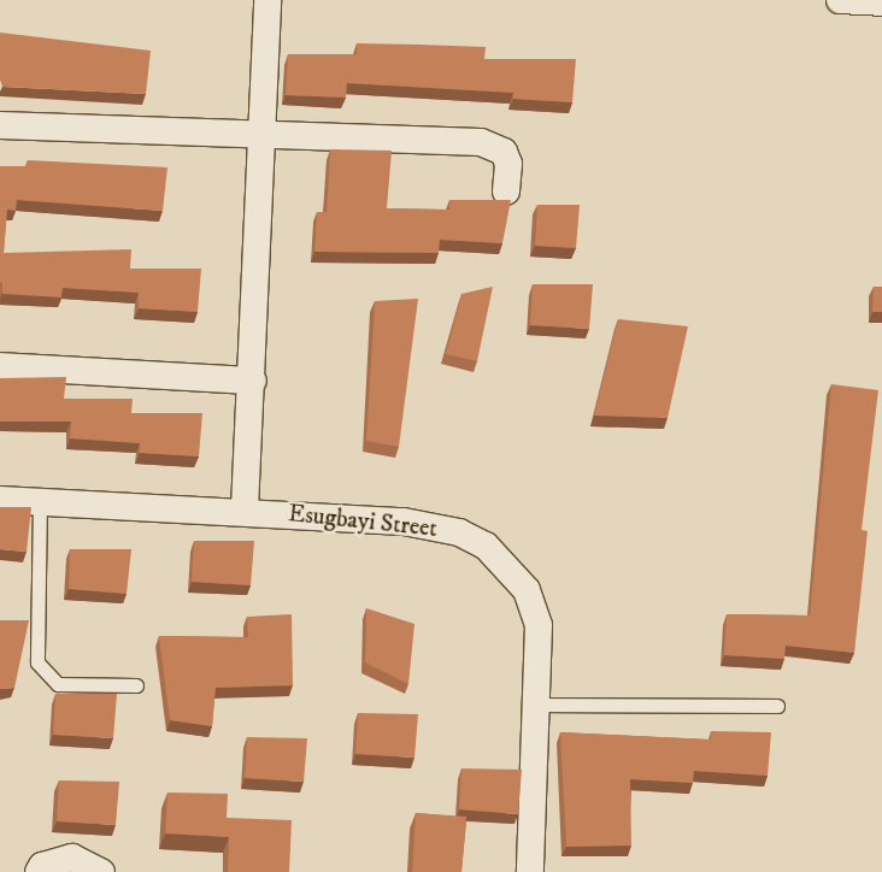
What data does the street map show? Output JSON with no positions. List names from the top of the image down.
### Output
{
  "streets": {
    "street": ["Esugbayi Street"]
  }
}
